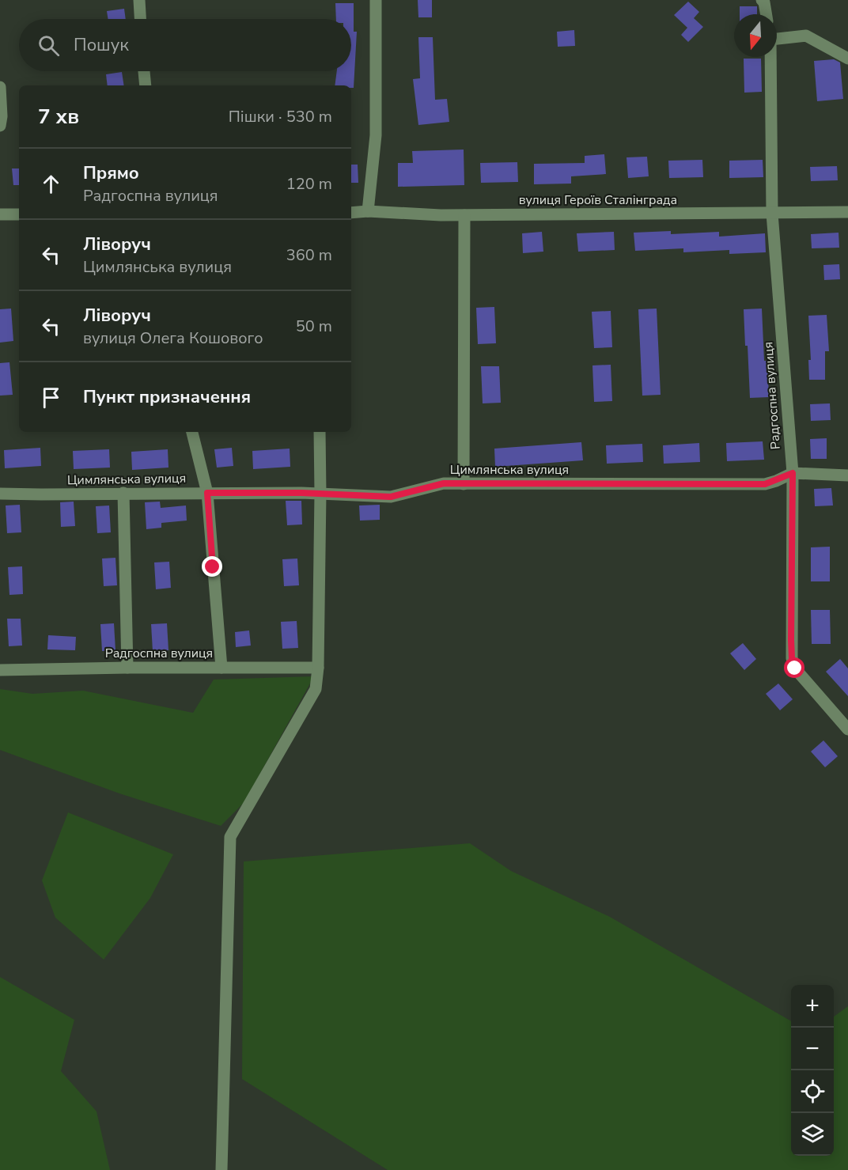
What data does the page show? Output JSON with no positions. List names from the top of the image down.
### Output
{
  "streets": {
    "street": ["вулиця Героїв Сталінграда", "Радгоспна вулиця", "Цимлянська вулиця"]
  },
  "crossings": [
    ["вулиця Героїв Сталінграда", "Радгоспна вулиця"],
    ["Радгоспна вулиця", "Цимлянська вулиця"]
  ],
  "north": "bottom",
  "page": {
    "search": "Пошук",
    "heading": ["7 хв", "Пішки · 530 m"],
    "list": [
      ["Прямо", "Радгоспна вулиця", "120 m"],
      ["Ліворуч", "Цимлянська вулиця", "360 m"],
      ["Ліворуч", "вулиця Олега Кошового", "50 m"],
      "Пункт призначення"
    ],
    "map_buttons": ["+", "−"]
  }
}
